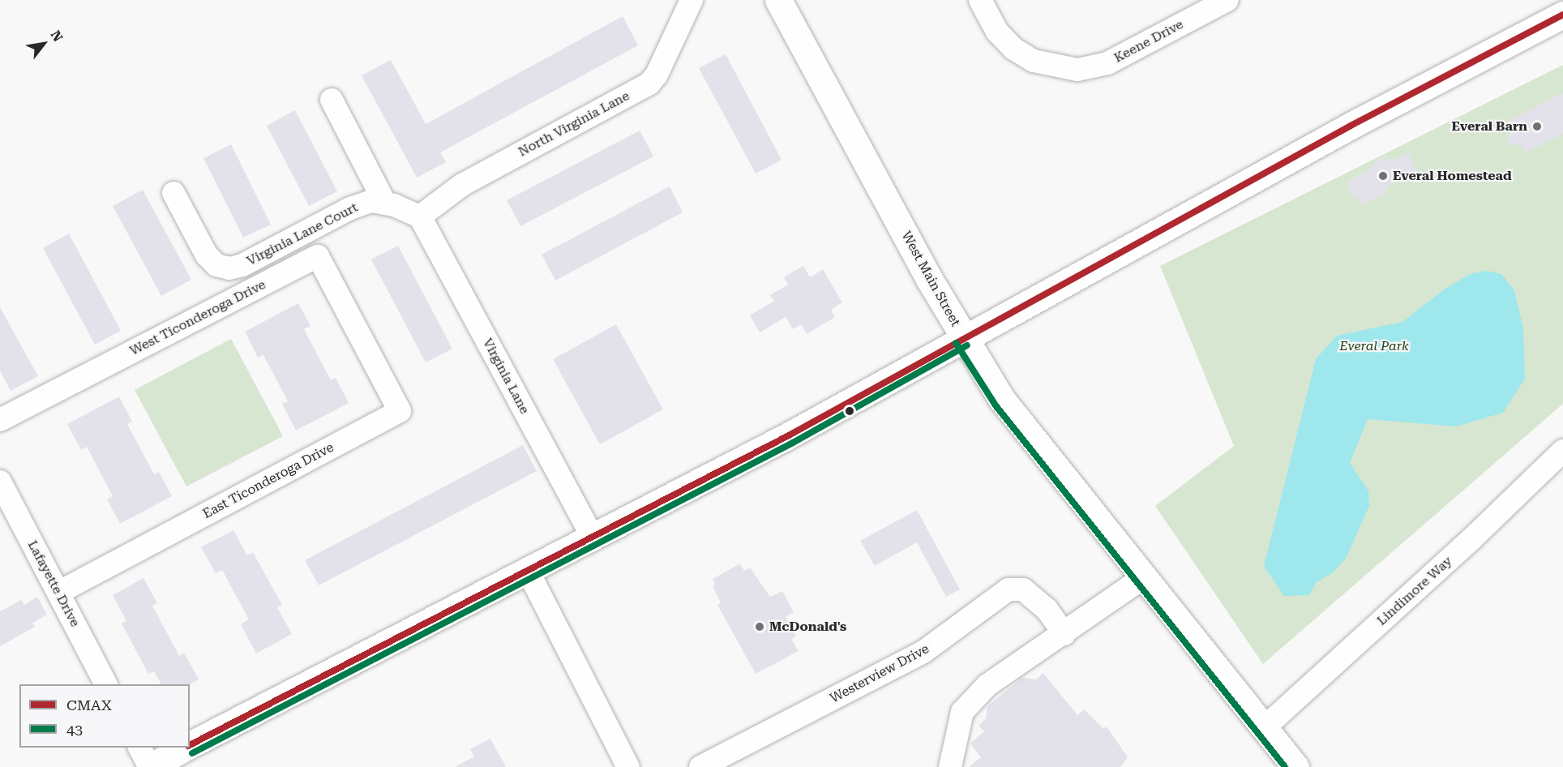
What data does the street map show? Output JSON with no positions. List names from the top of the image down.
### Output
{
  "streets": {
    "main road": ["West Main Street"],
    "street": [
      "Keene Drive",
      "North Virginia Lane",
      "Virginia Lane Court",
      "West Ticonderoga Drive",
      "Virginia Lane",
      "East Ticonderoga Drive",
      "Lafayette Drive",
      "Lindimore Way",
      "Westerview Drive"
    ]
  },
  "crossings": [
    ["North Virginia Lane", "Virginia Lane Court"],
    ["North Virginia Lane", "Virginia Lane"],
    ["Virginia Lane Court", "Virginia Lane"],
    ["West Main Street", "Lindimore Way"],
    ["West Ticonderoga Drive", "East Ticonderoga Drive"],
    ["East Ticonderoga Drive", "Lafayette Drive"]
  ],
  "parks": ["Everal Park"],
  "places": ["Everal Barn", "Everal Homestead", "McDonald's"],
  "lines": ["transit line CMAX", "transit line 43"],
  "legend": ["CMAX", "43"],
  "north": "top right"
}
